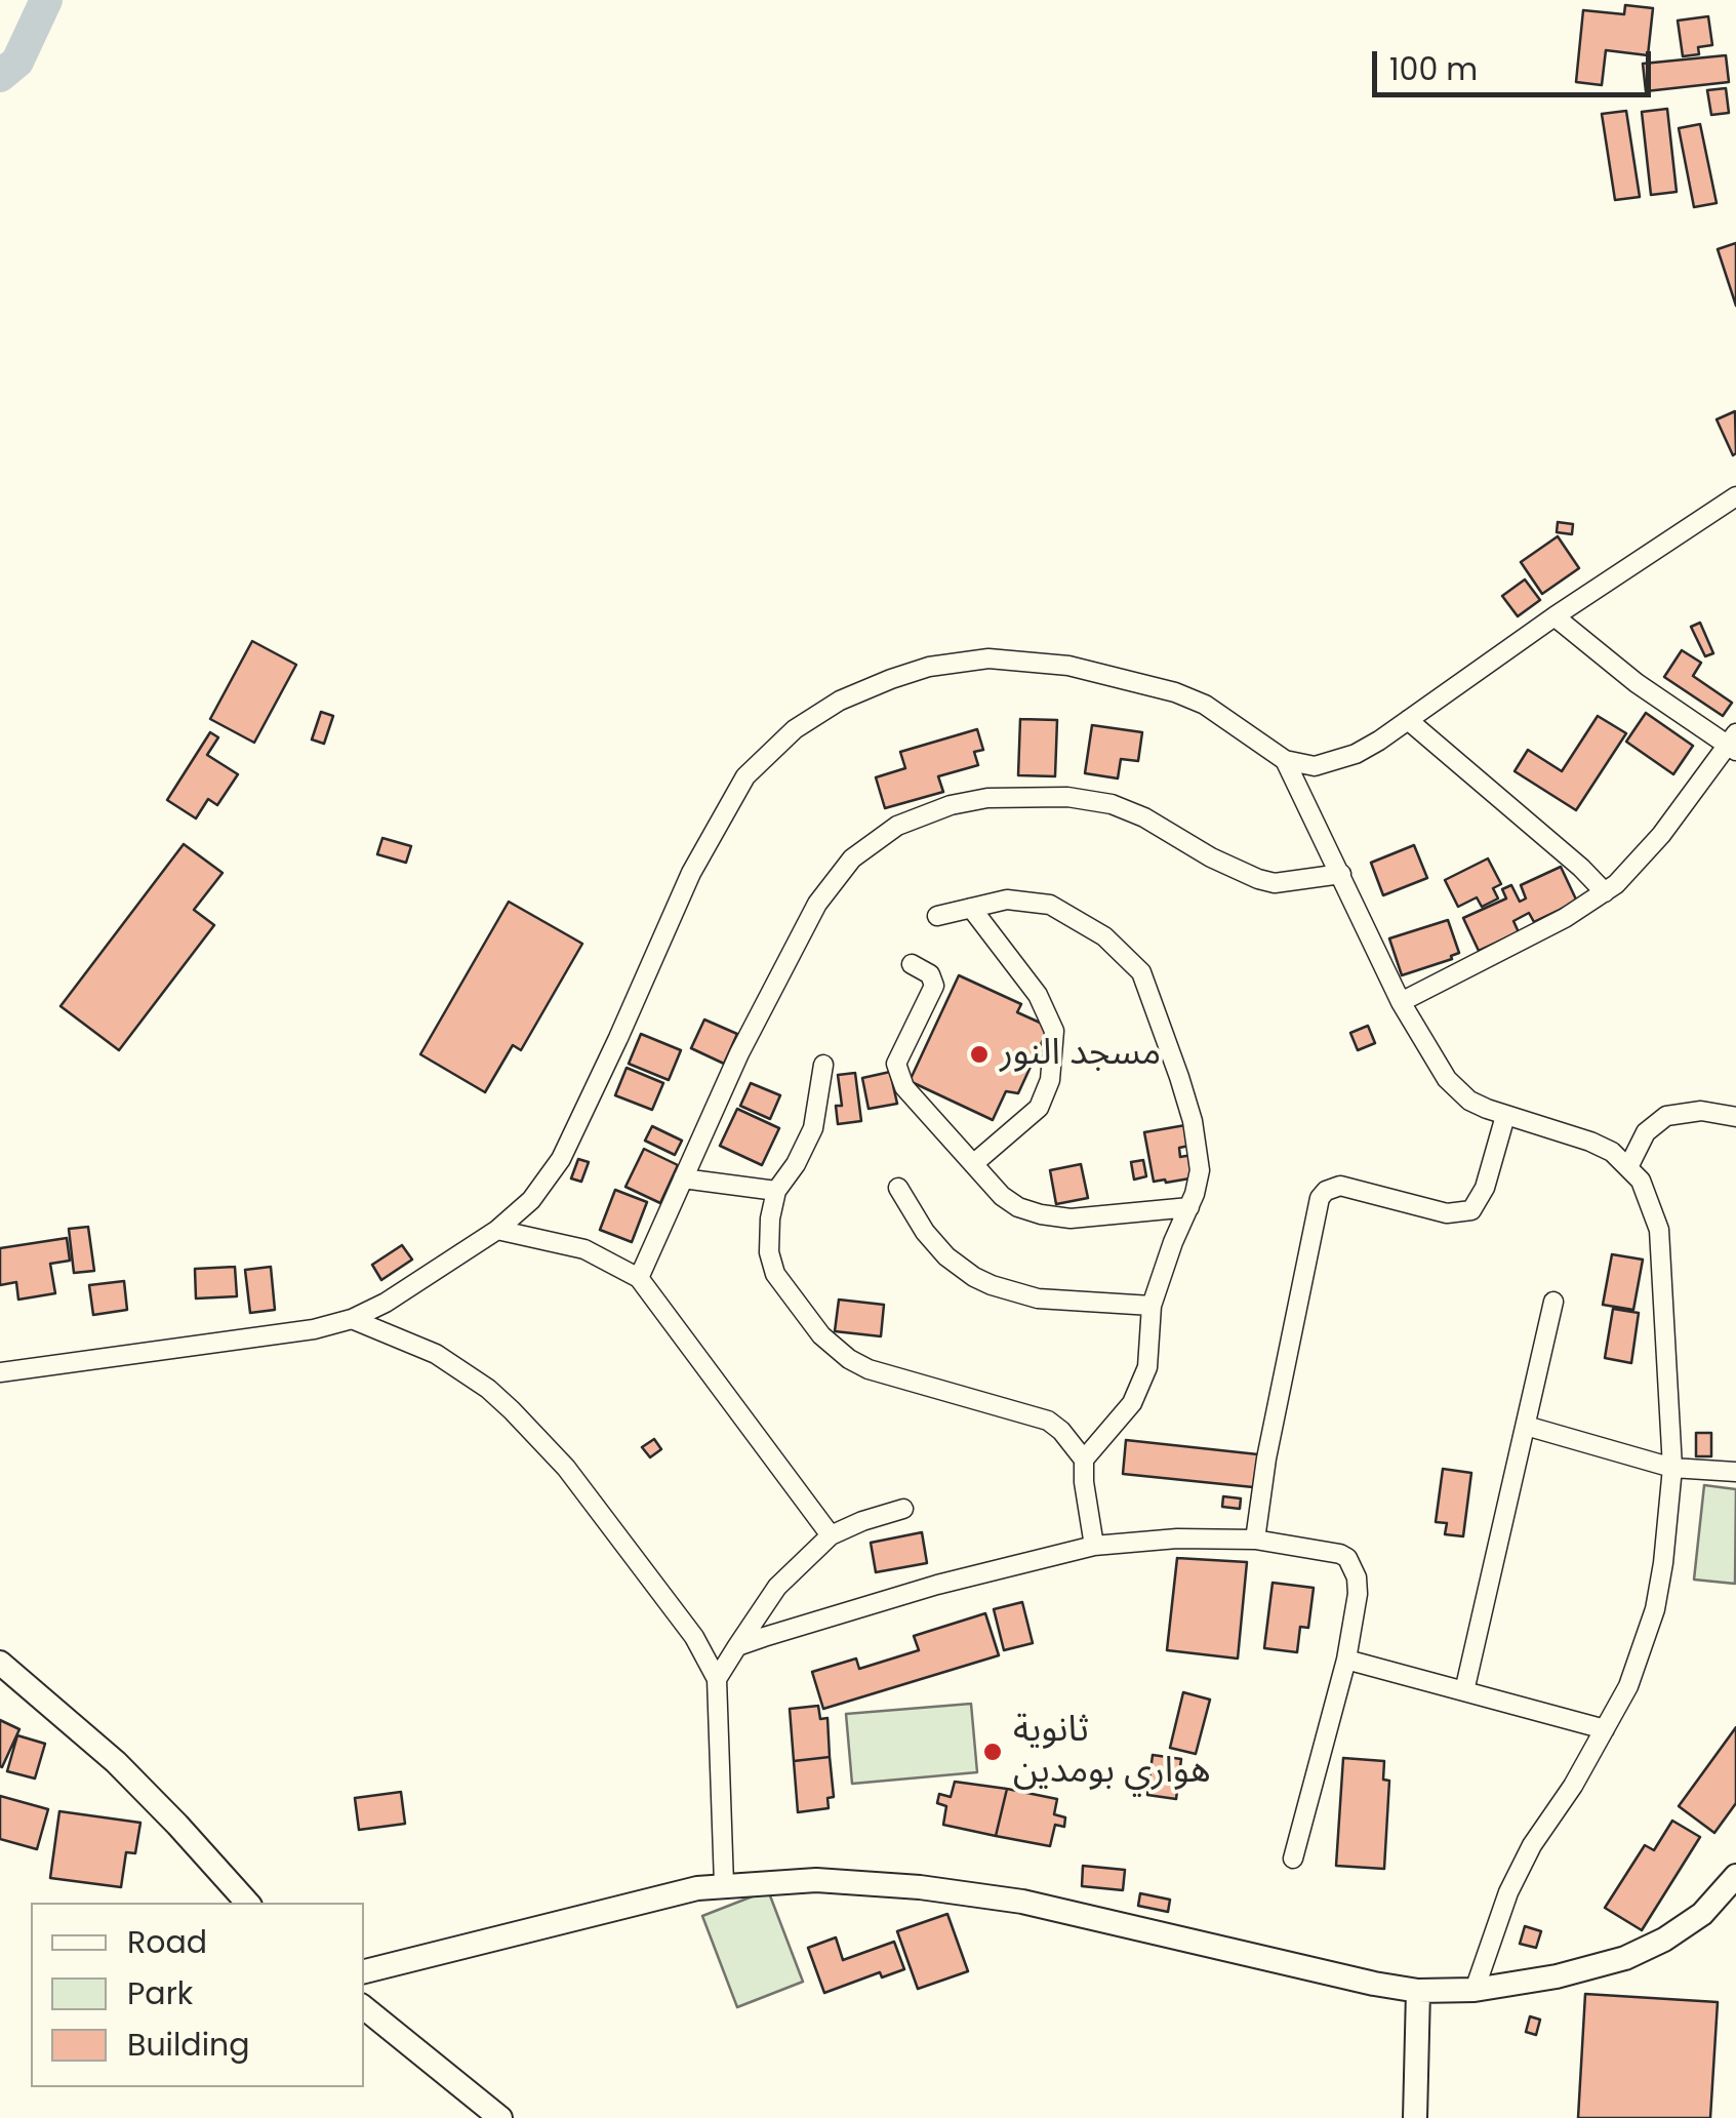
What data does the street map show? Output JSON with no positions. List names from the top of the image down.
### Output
{
  "places": ["مسجد النور", "ثانوية هواري بومدين"],
  "legend": ["Road", "Park", "Building"],
  "scale_bar": "100 m"
}
